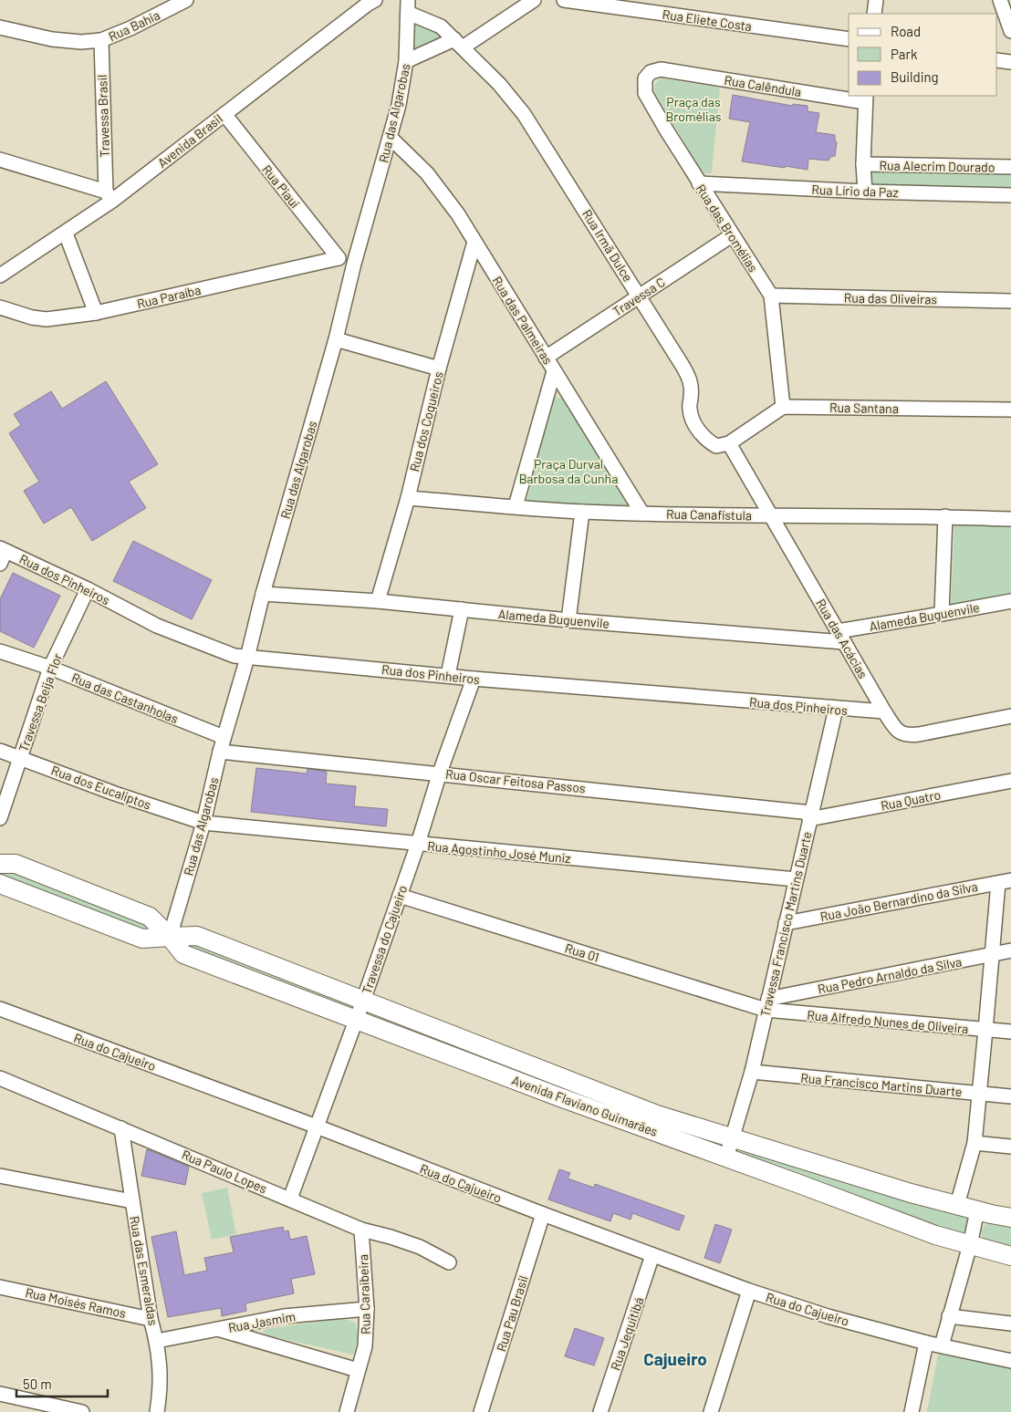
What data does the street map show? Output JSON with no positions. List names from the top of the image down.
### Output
{
  "streets": {
    "main road": ["Avenida Flaviano Guimarães"],
    "street": [
      "Rua Eliete Costa",
      "Rua Bahia",
      "Rua Calêndula",
      "Rua das Algarobas",
      "Travessa Brasil",
      "Avenida Brasil",
      "Rua Alecrim Dourado",
      "Rua Piauí",
      "Rua Lírio da Paz",
      "Rua das Bromélias",
      "Rua Irmã Dulce",
      "Rua Paraíba",
      "Travessa C",
      "Rua das Oliveiras",
      "Rua das Palmeiras",
      "Rua Santana",
      "Rua dos Coqueiros",
      "Rua Canafístula",
      "Rua dos Pinheiros",
      "Alameda Buguenvile",
      "Rua das Acácias",
      "Rua das Castanholas",
      "Travessa Beija Flor",
      "Rua Oscar Feitosa Passos",
      "Rua dos Eucaliptos",
      "Rua Quatro",
      "Rua Agostinho José Muniz",
      "Rua João Bernardino da Silva",
      "Travessa Francisco Martins Duarte",
      "Travessa do Cajueiro",
      "Rua 01",
      "Rua Pedro Arnaldo da Silva",
      "Rua Alfredo Nunes de Oliveira",
      "Rua do Cajueiro",
      "Rua Francisco Martins Duarte",
      "Rua Paulo Lopes",
      "Rua das Esmeraldas",
      "Rua Caraibeira",
      "Rua Moisés Ramos",
      "Rua Pau Brasil",
      "Rua Jasmim",
      "Rua Jequitibá"
    ]
  },
  "crossings": [
    ["Rua Bahia", "Travessa Brasil"],
    ["Rua Calêndula", "Rua das Bromélias"],
    ["Rua das Algarobas", "Rua Irmã Dulce"],
    ["Rua das Algarobas", "Rua das Palmeiras"],
    ["Rua das Algarobas", "Rua dos Pinheiros"],
    ["Rua das Algarobas", "Alameda Buguenvile"],
    ["Rua das Algarobas", "Rua das Castanholas"],
    ["Rua das Algarobas", "Rua Oscar Feitosa Passos"],
    ["Rua das Algarobas", "Rua dos Eucaliptos"],
    ["Rua das Algarobas", "Rua Agostinho José Muniz"],
    ["Rua das Algarobas", "Avenida Flaviano Guimarães"],
    ["Travessa Brasil", "Avenida Brasil"],
    ["Avenida Brasil", "Rua Piauí"],
    ["Rua Piauí", "Rua Paraíba"],
    ["Rua Lírio da Paz", "Rua das Bromélias"],
    ["Rua das Bromélias", "Travessa C"],
    ["Rua das Bromélias", "Rua das Oliveiras"],
    ["Rua das Bromélias", "Rua Santana"],
    ["Rua Irmã Dulce", "Travessa C"],
    ["Rua Irmã Dulce", "Rua das Acácias"],
    ["Travessa C", "Rua das Palmeiras"],
    ["Rua das Palmeiras", "Rua dos Coqueiros"],
    ["Rua das Palmeiras", "Rua Canafístula"],
    ["Rua dos Coqueiros", "Rua Canafístula"],
    ["Rua dos Coqueiros", "Alameda Buguenvile"],
    ["Rua Canafístula", "Rua das Acácias"],
    ["Rua dos Pinheiros", "Rua das Acácias"],
    ["Rua dos Pinheiros", "Travessa Beija Flor"],
    ["Rua dos Pinheiros", "Travessa Francisco Martins Duarte"],
    ["Rua dos Pinheiros", "Travessa do Cajueiro"],
    ["Alameda Buguenvile", "Rua das Acácias"],
    ["Rua das Castanholas", "Travessa Beija Flor"],
    ["Travessa Beija Flor", "Rua dos Eucaliptos"],
    ["Rua Oscar Feitosa Passos", "Rua Quatro"],
    ["Rua Oscar Feitosa Passos", "Travessa Francisco Martins Duarte"],
    ["Rua Oscar Feitosa Passos", "Travessa do Cajueiro"],
    ["Rua dos Eucaliptos", "Rua Agostinho José Muniz"],
    ["Rua Quatro", "Travessa Francisco Martins Duarte"],
    ["Rua Agostinho José Muniz", "Travessa Francisco Martins Duarte"],
    ["Rua Agostinho José Muniz", "Travessa do Cajueiro"],
    ["Rua João Bernardino da Silva", "Travessa Francisco Martins Duarte"],
    ["Travessa Francisco Martins Duarte", "Rua 01"],
    ["Travessa Francisco Martins Duarte", "Rua Pedro Arnaldo da Silva"],
    ["Travessa Francisco Martins Duarte", "Rua Alfredo Nunes de Oliveira"],
    ["Travessa Francisco Martins Duarte", "Rua Francisco Martins Duarte"],
    ["Travessa Francisco Martins Duarte", "Avenida Flaviano Guimarães"],
    ["Travessa do Cajueiro", "Rua 01"],
    ["Travessa do Cajueiro", "Rua do Cajueiro"],
    ["Travessa do Cajueiro", "Avenida Flaviano Guimarães"],
    ["Travessa do Cajueiro", "Rua Paulo Lopes"],
    ["Rua 01", "Rua Pedro Arnaldo da Silva"],
    ["Rua 01", "Rua Alfredo Nunes de Oliveira"],
    ["Rua Pedro Arnaldo da Silva", "Rua Alfredo Nunes de Oliveira"],
    ["Rua do Cajueiro", "Rua Pau Brasil"],
    ["Rua do Cajueiro", "Rua Jequitibá"],
    ["Rua Paulo Lopes", "Rua das Esmeraldas"],
    ["Rua Paulo Lopes", "Rua Caraibeira"],
    ["Rua das Esmeraldas", "Rua Moisés Ramos"],
    ["Rua das Esmeraldas", "Rua Jasmim"],
    ["Rua Caraibeira", "Rua Jasmim"]
  ],
  "districts": ["Cajueiro"],
  "parks": ["Praça das Bromélias", "Praça Durval Barbosa da Cunha"],
  "legend": ["Road", "Park", "Building"],
  "scale_bar": "50 m"
}
